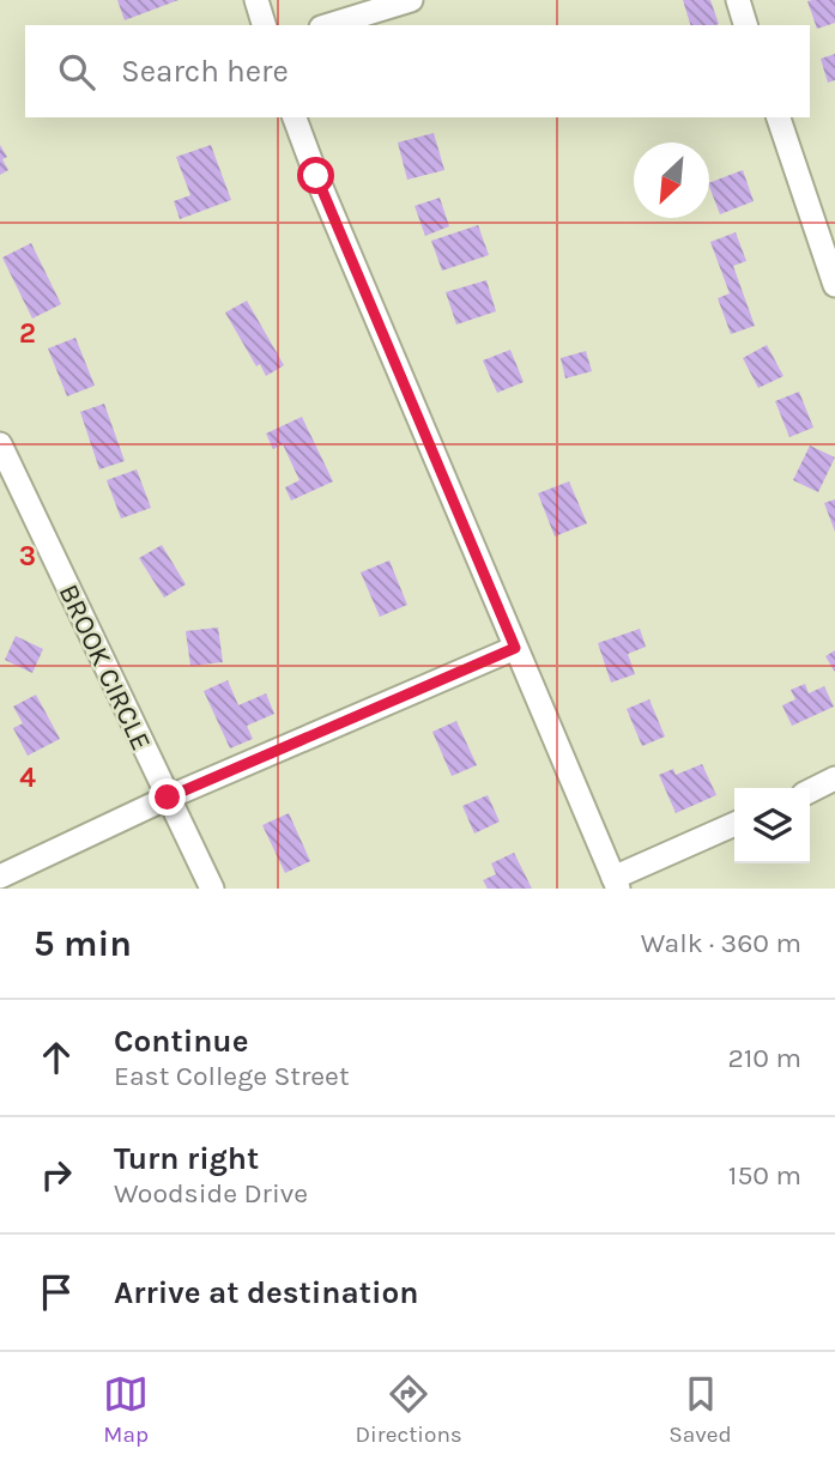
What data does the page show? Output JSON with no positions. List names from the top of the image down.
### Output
{
  "streets": {
    "street": ["BROOK CIRCLE"]
  },
  "north": "bottom left",
  "page": {
    "search": "Search here",
    "heading": ["5 min", "Walk · 360 m"],
    "list": [
      ["Continue", "East College Street", "210 m"],
      ["Turn right", "Woodside Drive", "150 m"],
      "Arrive at destination"
    ],
    "nav": ["Map", "Directions", "Saved"]
  },
  "grid": {
    "rows": ["2", "3", "4"]
  }
}
